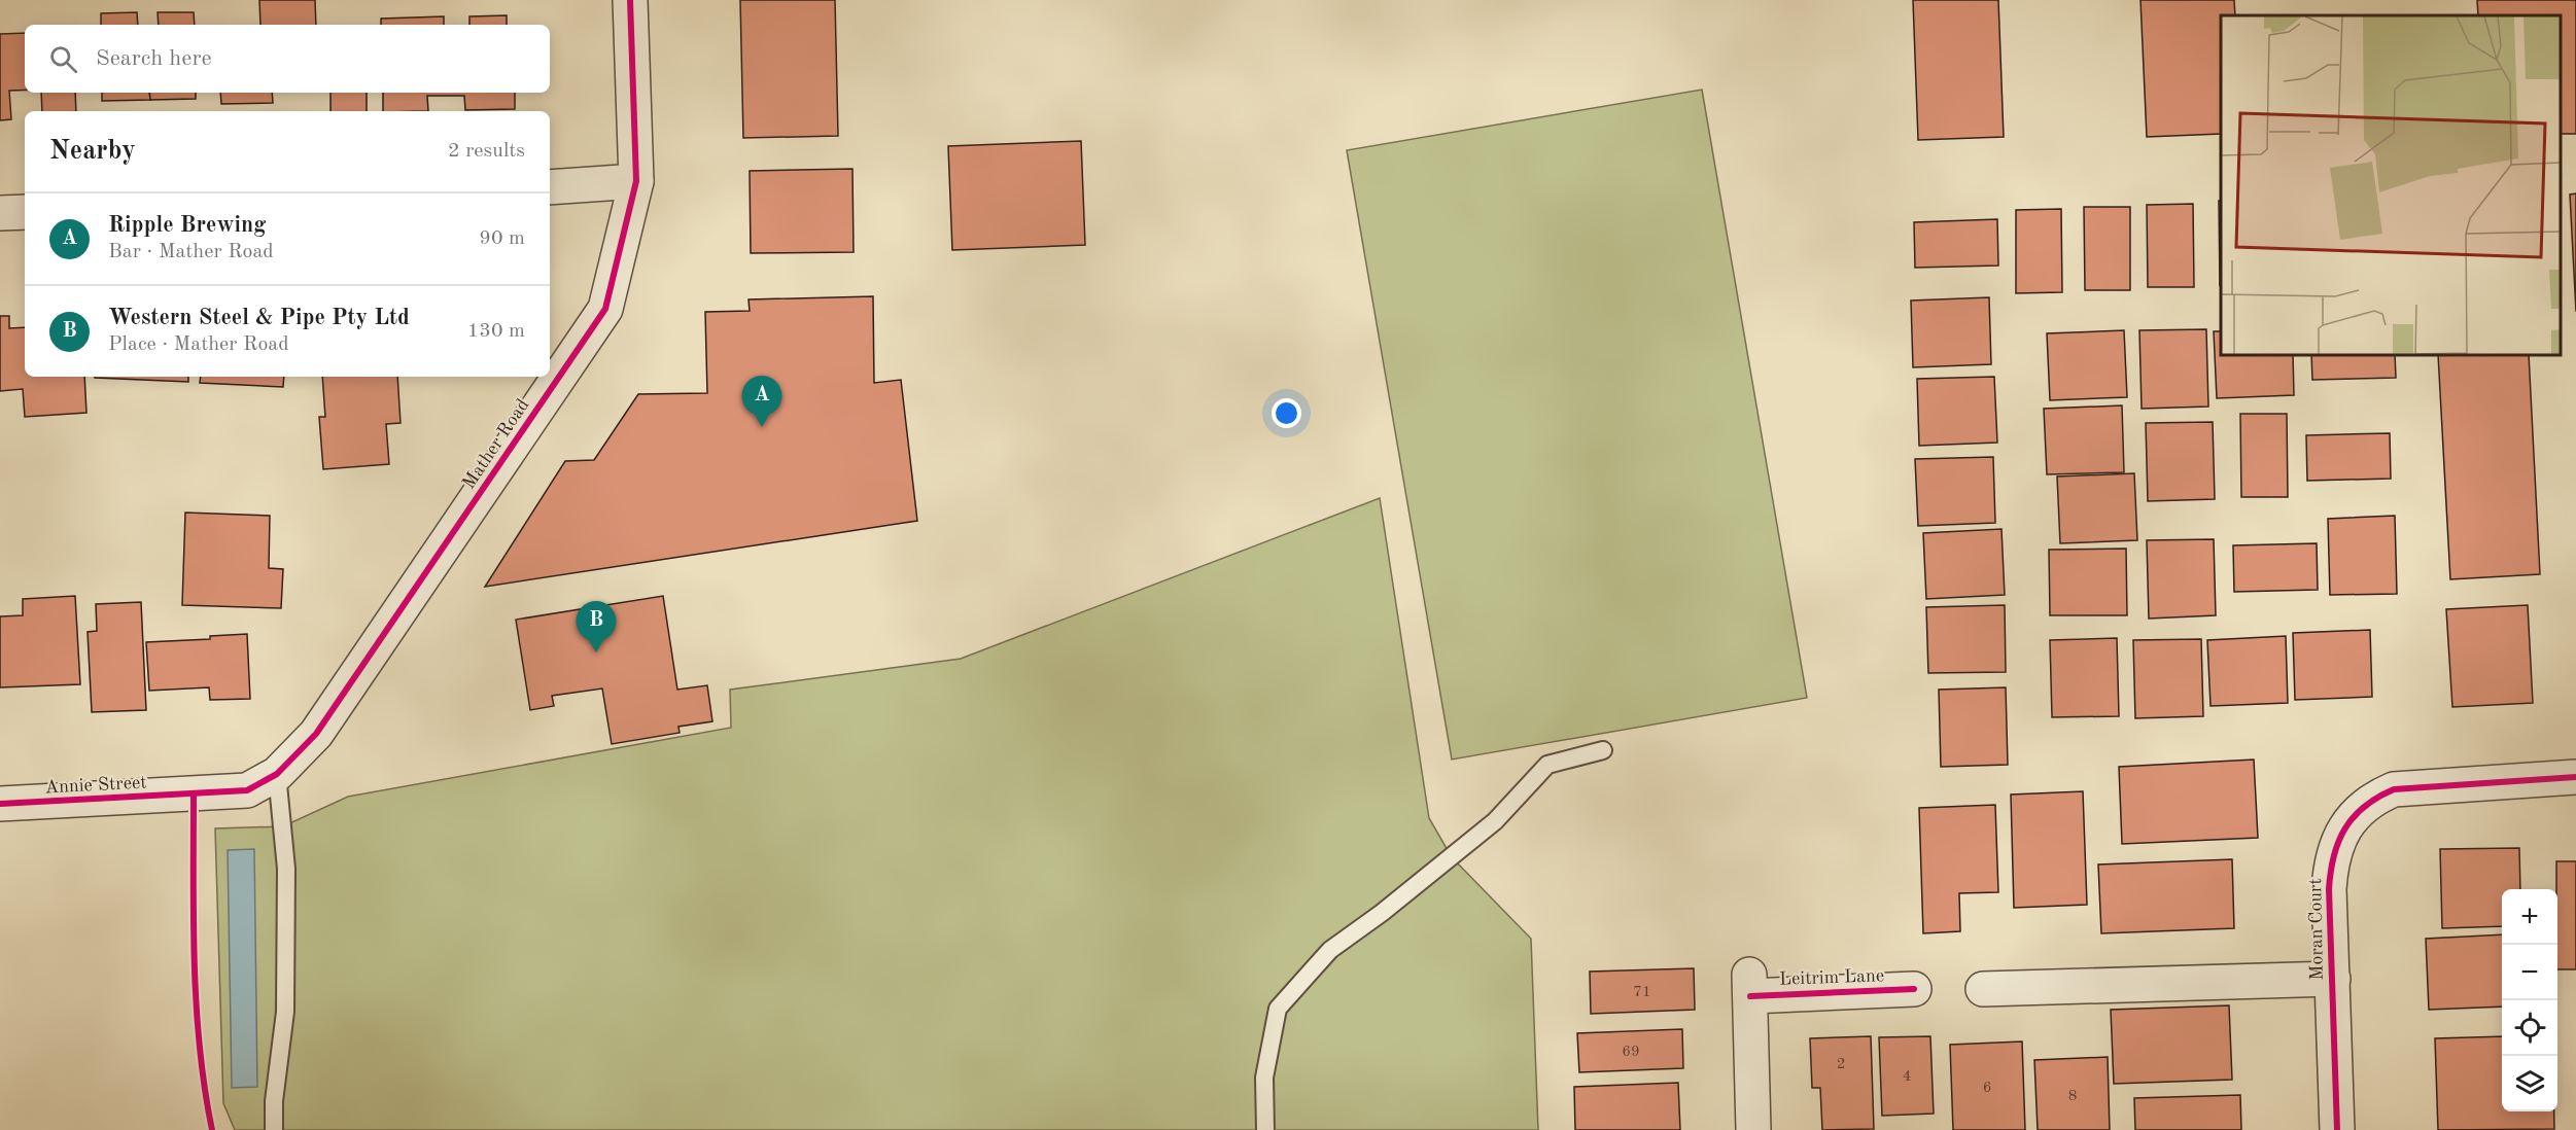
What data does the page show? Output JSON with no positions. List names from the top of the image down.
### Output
{
  "streets": {
    "street": [
      "Mather Road",
      "Annie Street",
      "Moran Court",
      "Leitrim Lane"
    ]
  },
  "crossings": [
    ["Mather Road", "Annie Street"]
  ],
  "house_numbers": [
    "71",
    "69",
    "2",
    "4",
    "6",
    "8"
  ],
  "page": {
    "search": "Search here",
    "heading": ["Nearby", "2 results"],
    "list": [
      {
        "mark": "A",
        "name": "Ripple Brewing",
        "note": "Bar · Mather Road",
        "value": "90 m"
      },
      {
        "mark": "B",
        "name": "Western Steel & Pipe Pty Ltd",
        "note": "Place · Mather Road",
        "value": "130 m"
      }
    ],
    "pins": ["A", "B"],
    "map_buttons": ["+", "−"]
  }
}
